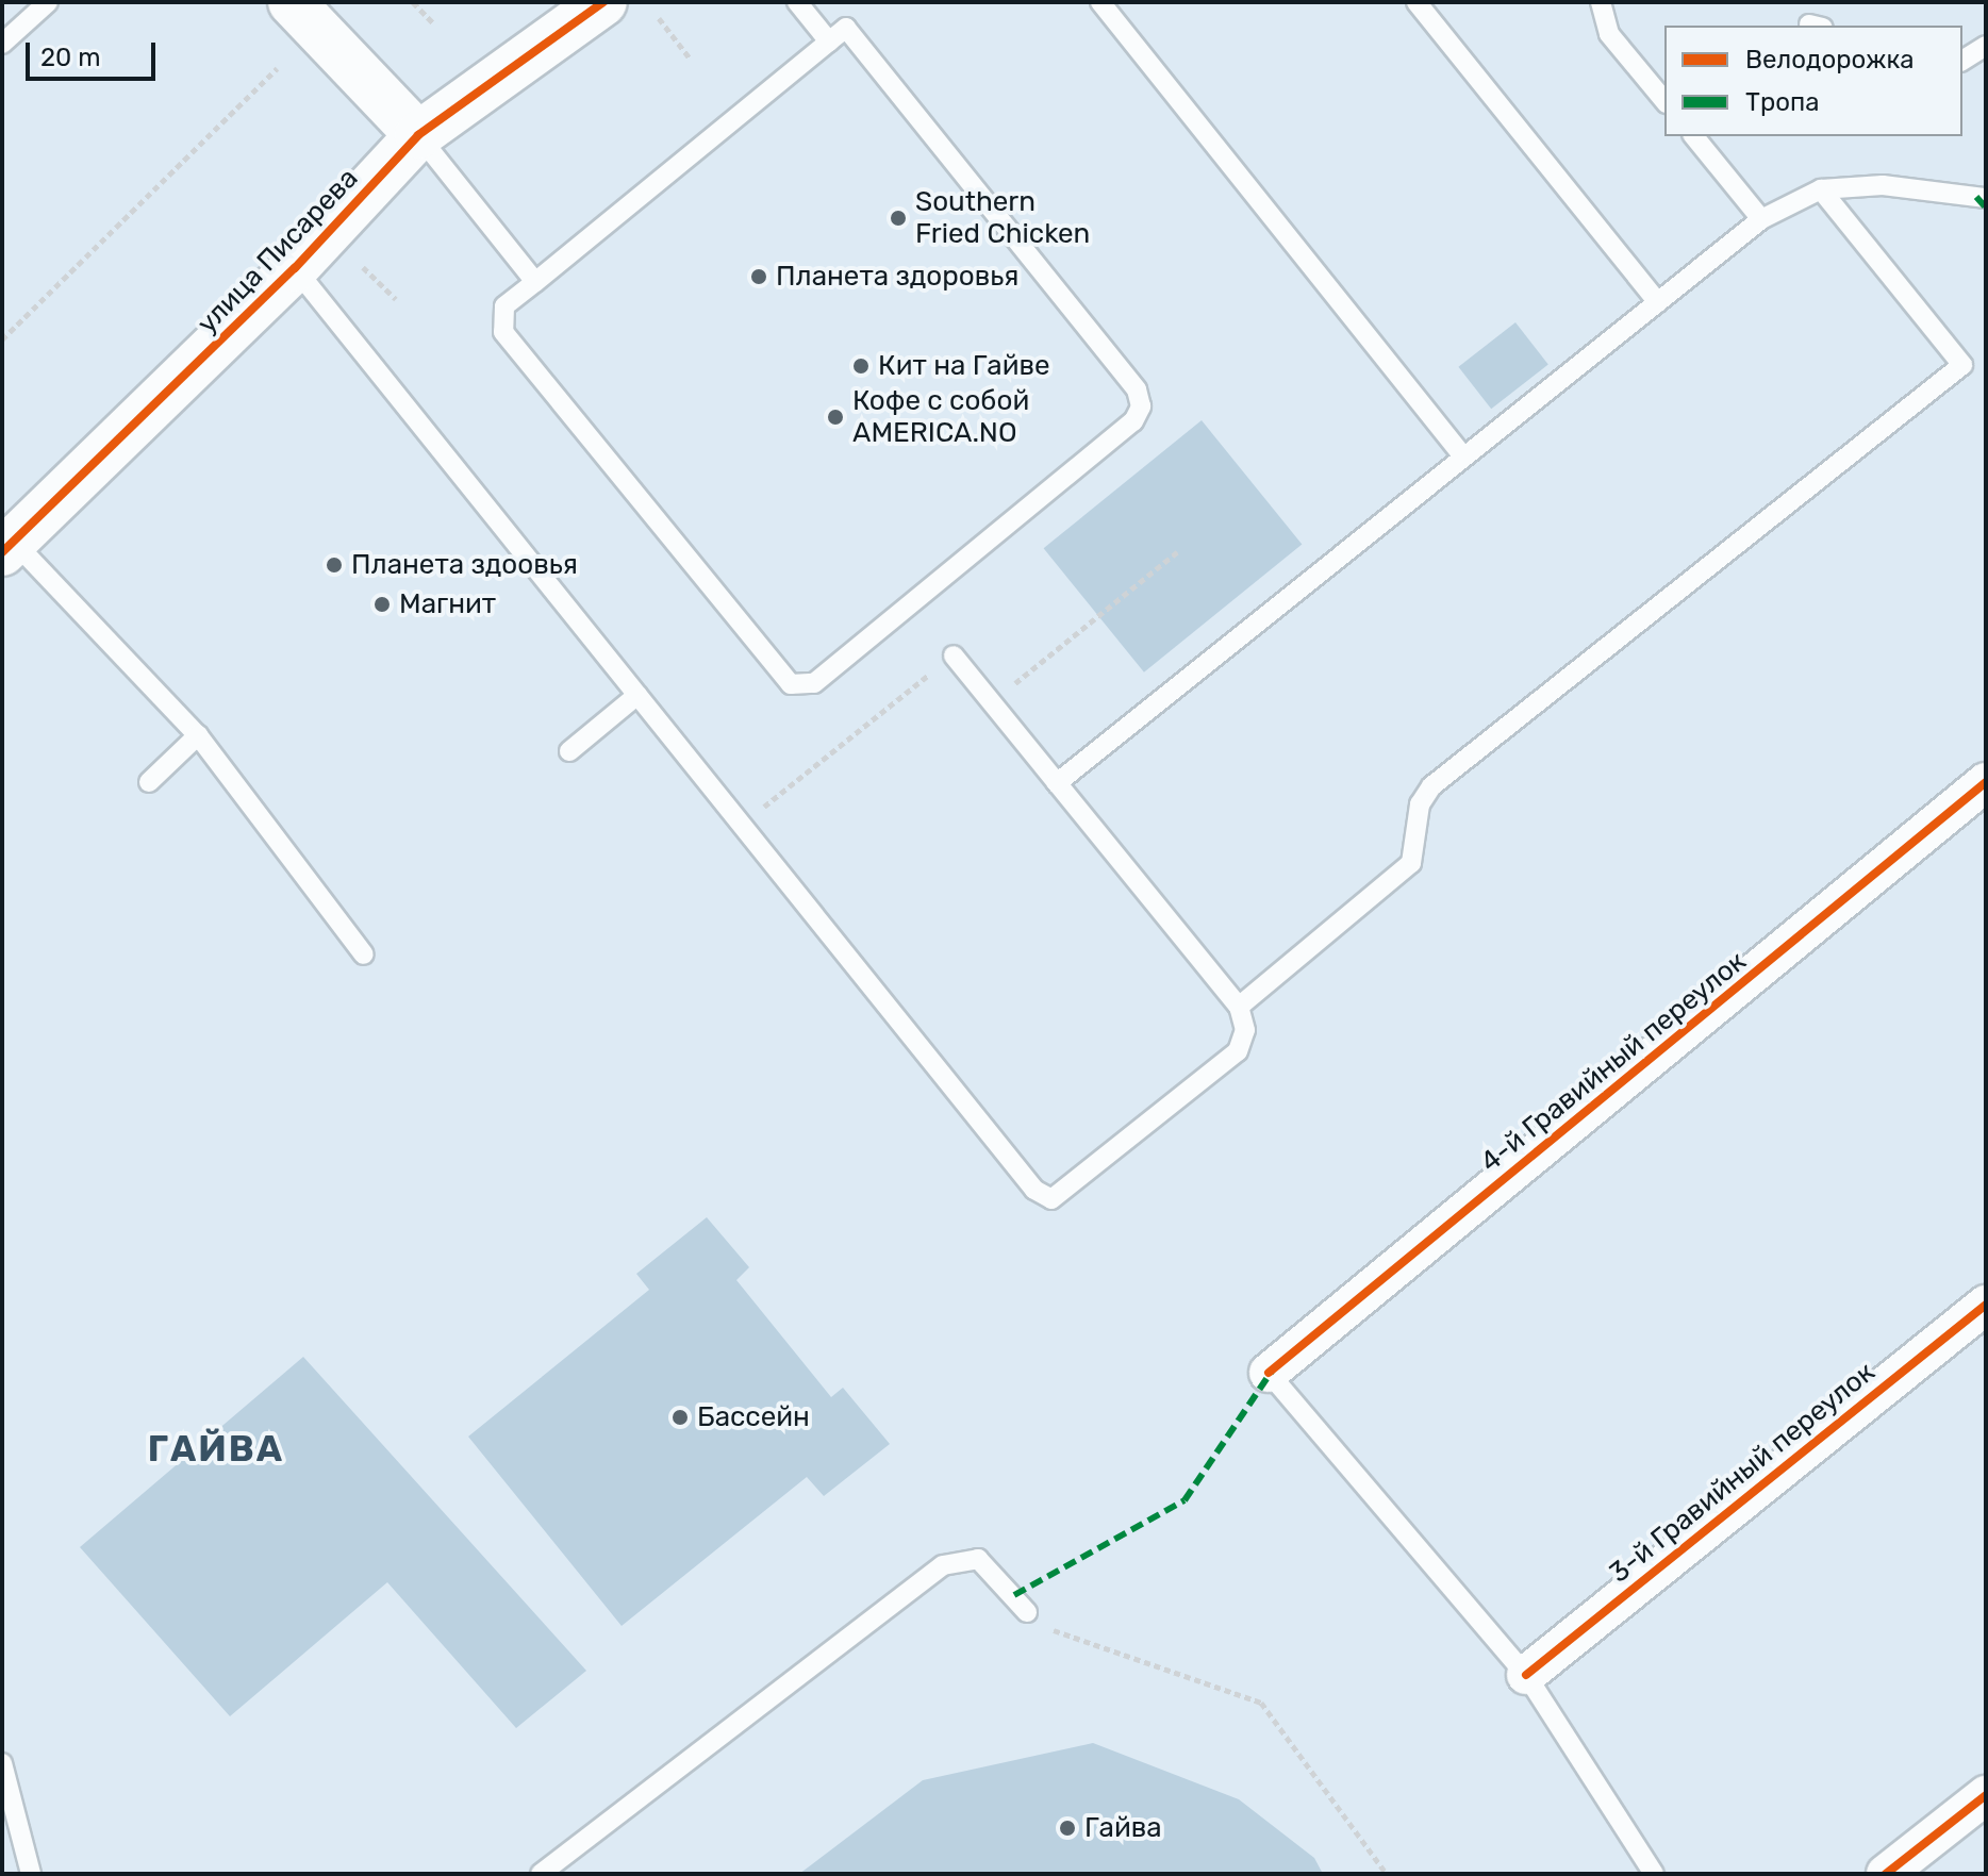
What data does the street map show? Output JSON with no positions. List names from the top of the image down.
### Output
{
  "streets": {
    "street": ["улица Писарева", "4-й Гравийный переулок", "3-й Гравийный переулок"]
  },
  "districts": ["ГАЙВА"],
  "places": [
    "Southern Fried Chicken",
    "Планета здоровья",
    "Кит на Гайве",
    "Кофе с собой AMERICA.NO",
    "Планета здоовья",
    "Магнит",
    "Бассейн",
    "Гайва"
  ],
  "legend": ["Велодорожка", "Тропа"],
  "scale_bar": "20 m"
}
